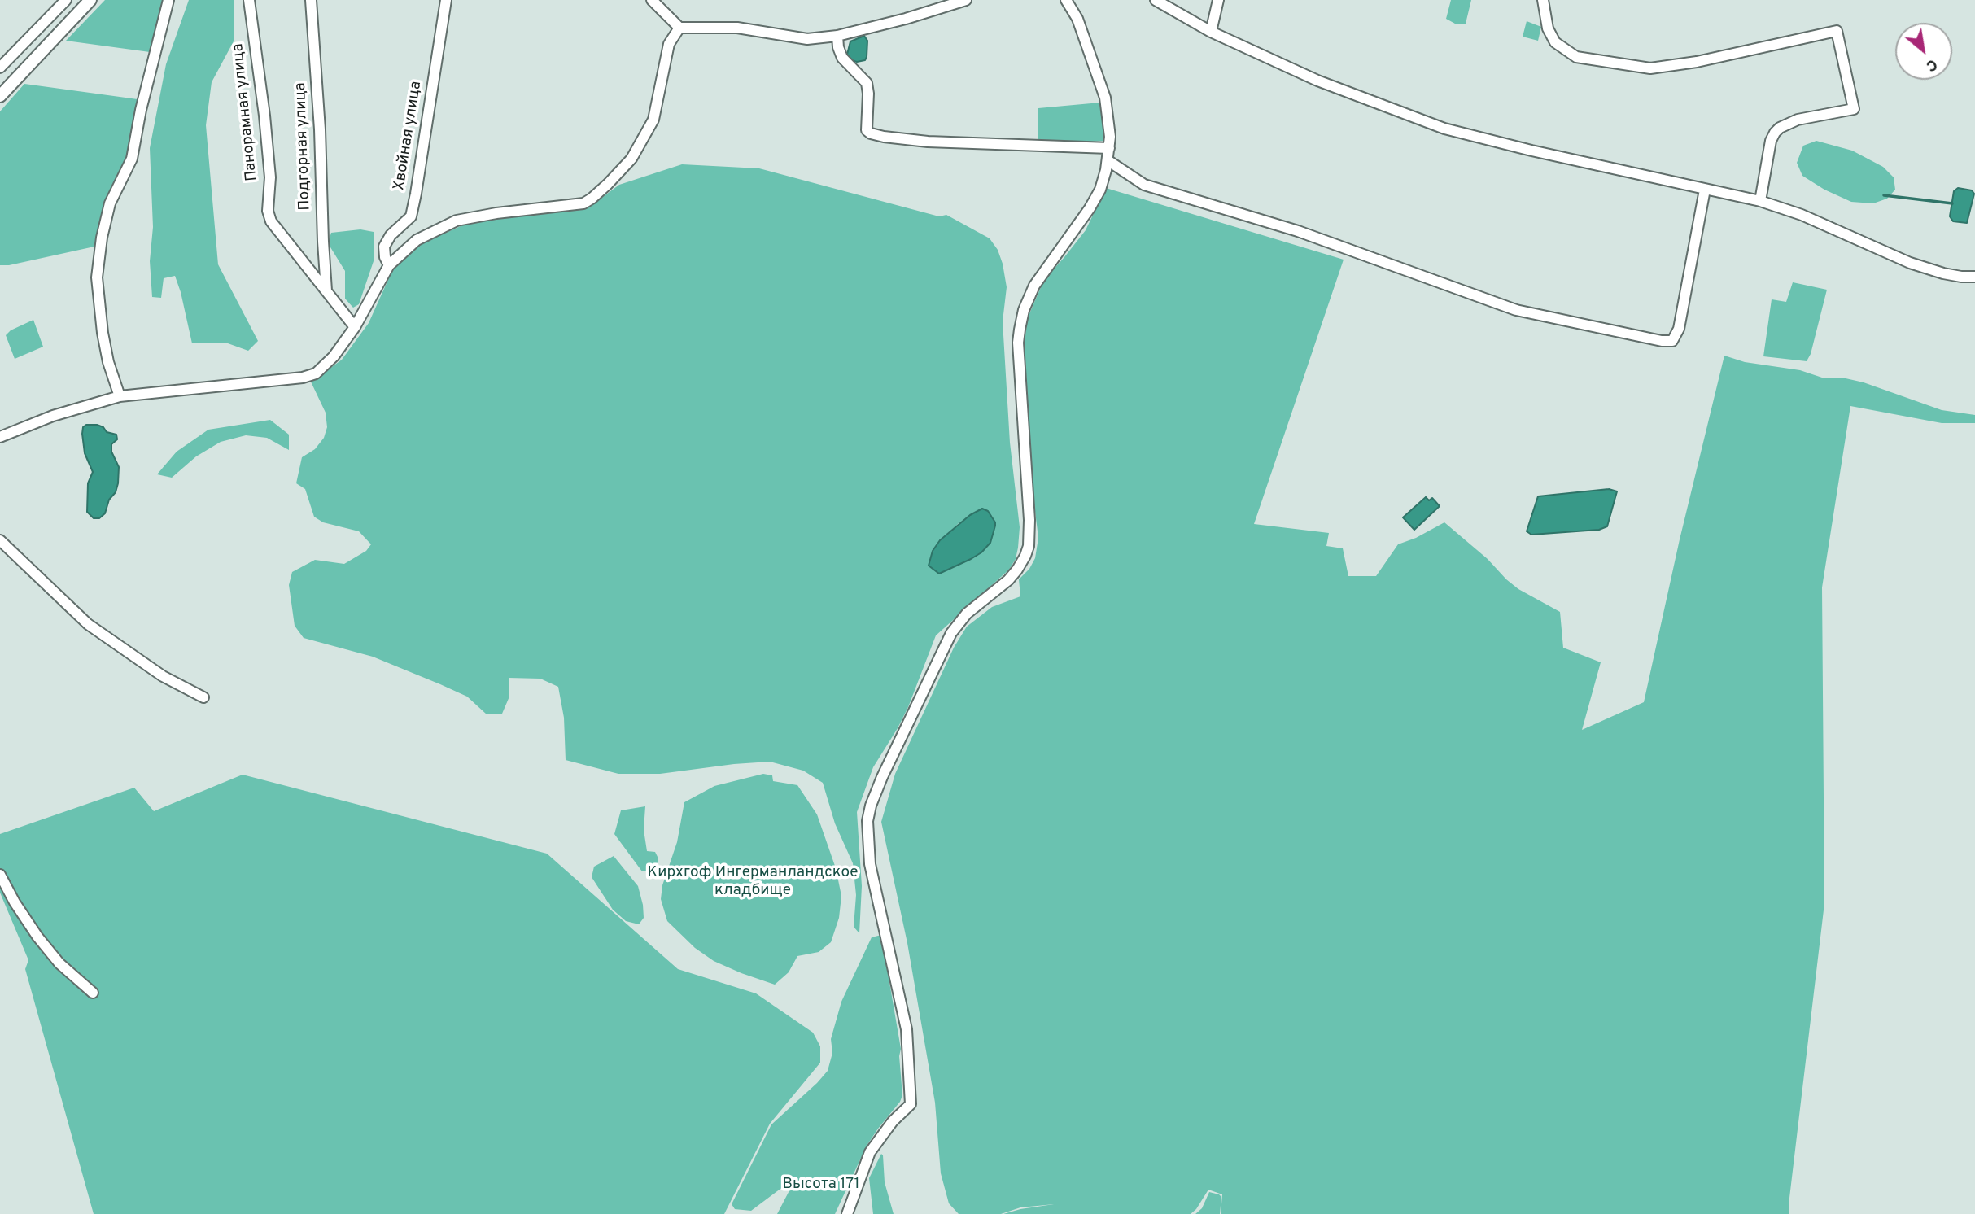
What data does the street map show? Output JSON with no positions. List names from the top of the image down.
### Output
{
  "streets": {
    "street": ["Панорамная улица", "Хвойная улица", "Подгорная улица"]
  },
  "crossings": [
    ["Панорамная улица", "Подгорная улица"]
  ],
  "parks": ["Кирхгоф Ингерманландское кладбище", "Высота 171"],
  "north": "bottom right"
}
